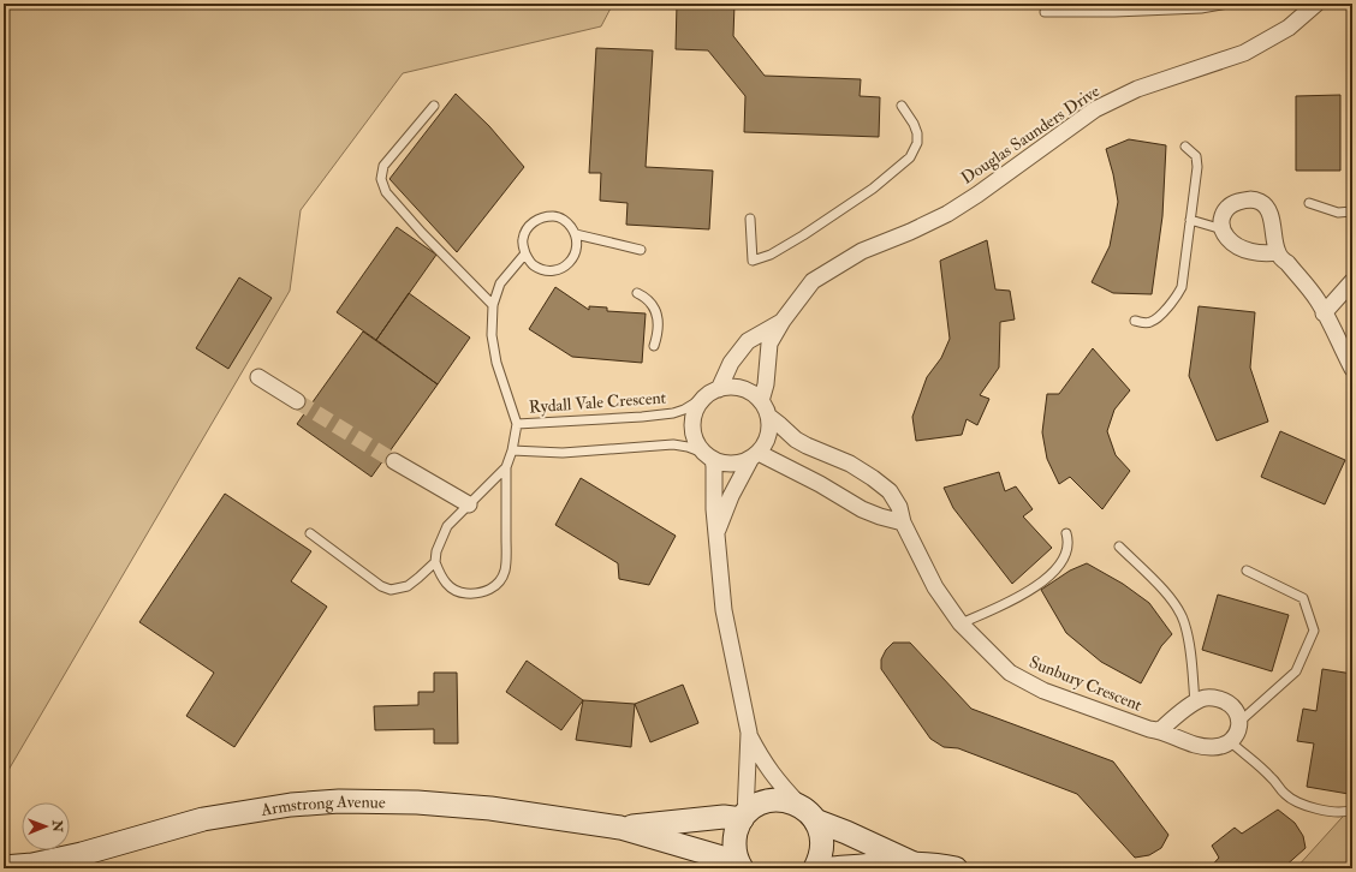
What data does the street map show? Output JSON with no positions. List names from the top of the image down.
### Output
{
  "streets": {
    "street": ["Douglas Saunders Drive", "Sunbury Crescent", "Armstrong Avenue"],
    "lane": ["Rydall Vale Crescent"]
  },
  "crossings": [
    ["Douglas Saunders Drive", "Rydall Vale Crescent"],
    ["Douglas Saunders Drive", "Sunbury Crescent"],
    ["Rydall Vale Crescent", "Sunbury Crescent"]
  ],
  "north": "right"
}
